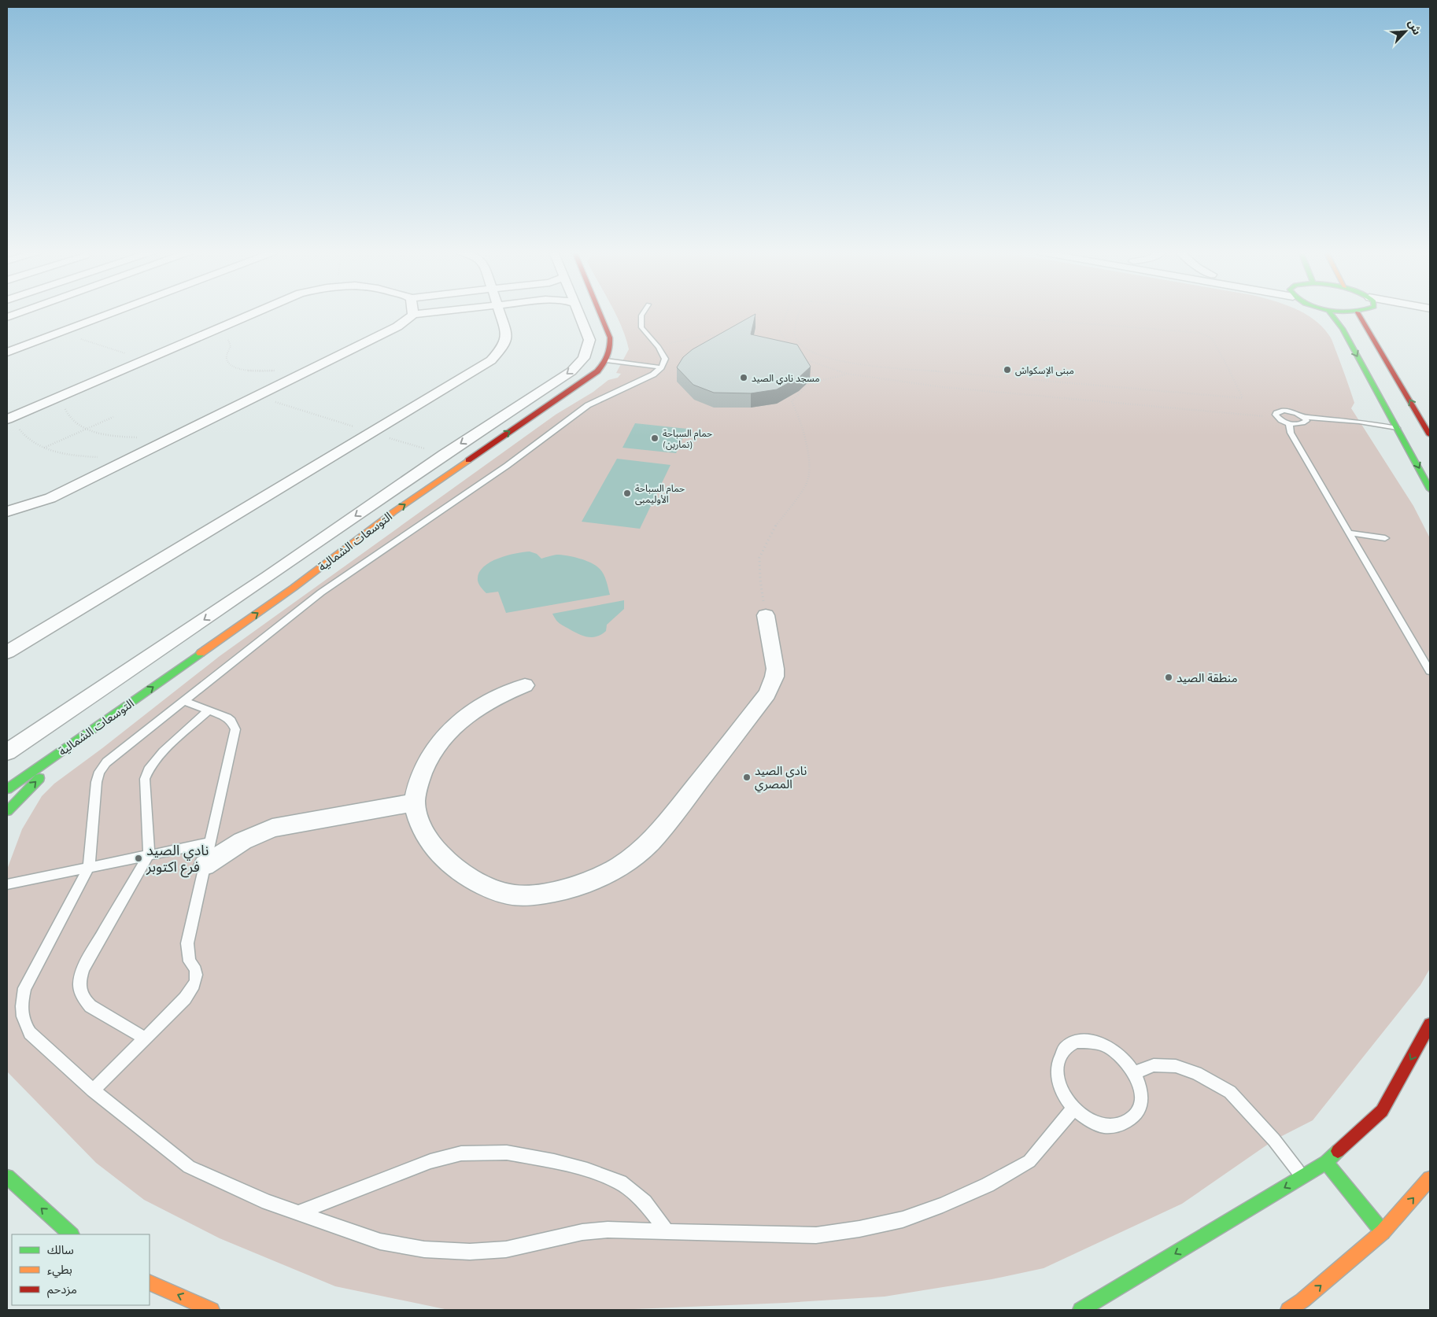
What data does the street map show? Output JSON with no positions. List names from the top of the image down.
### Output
{
  "streets": {
    "street": ["التوسعات الشمالية"]
  },
  "places": [
    "مبنى الإسكواش",
    "مسجد نادي الصيد",
    "حمام السباحة (تمارين)",
    "حمام السباحة الأوليمبى",
    "منطقة الصيد",
    "نادى الصيد المصري",
    "نادي الصيد فرع اكتوبر"
  ],
  "legend": ["سالك", "بطيء", "مزدحم"],
  "north": "top right"
}
